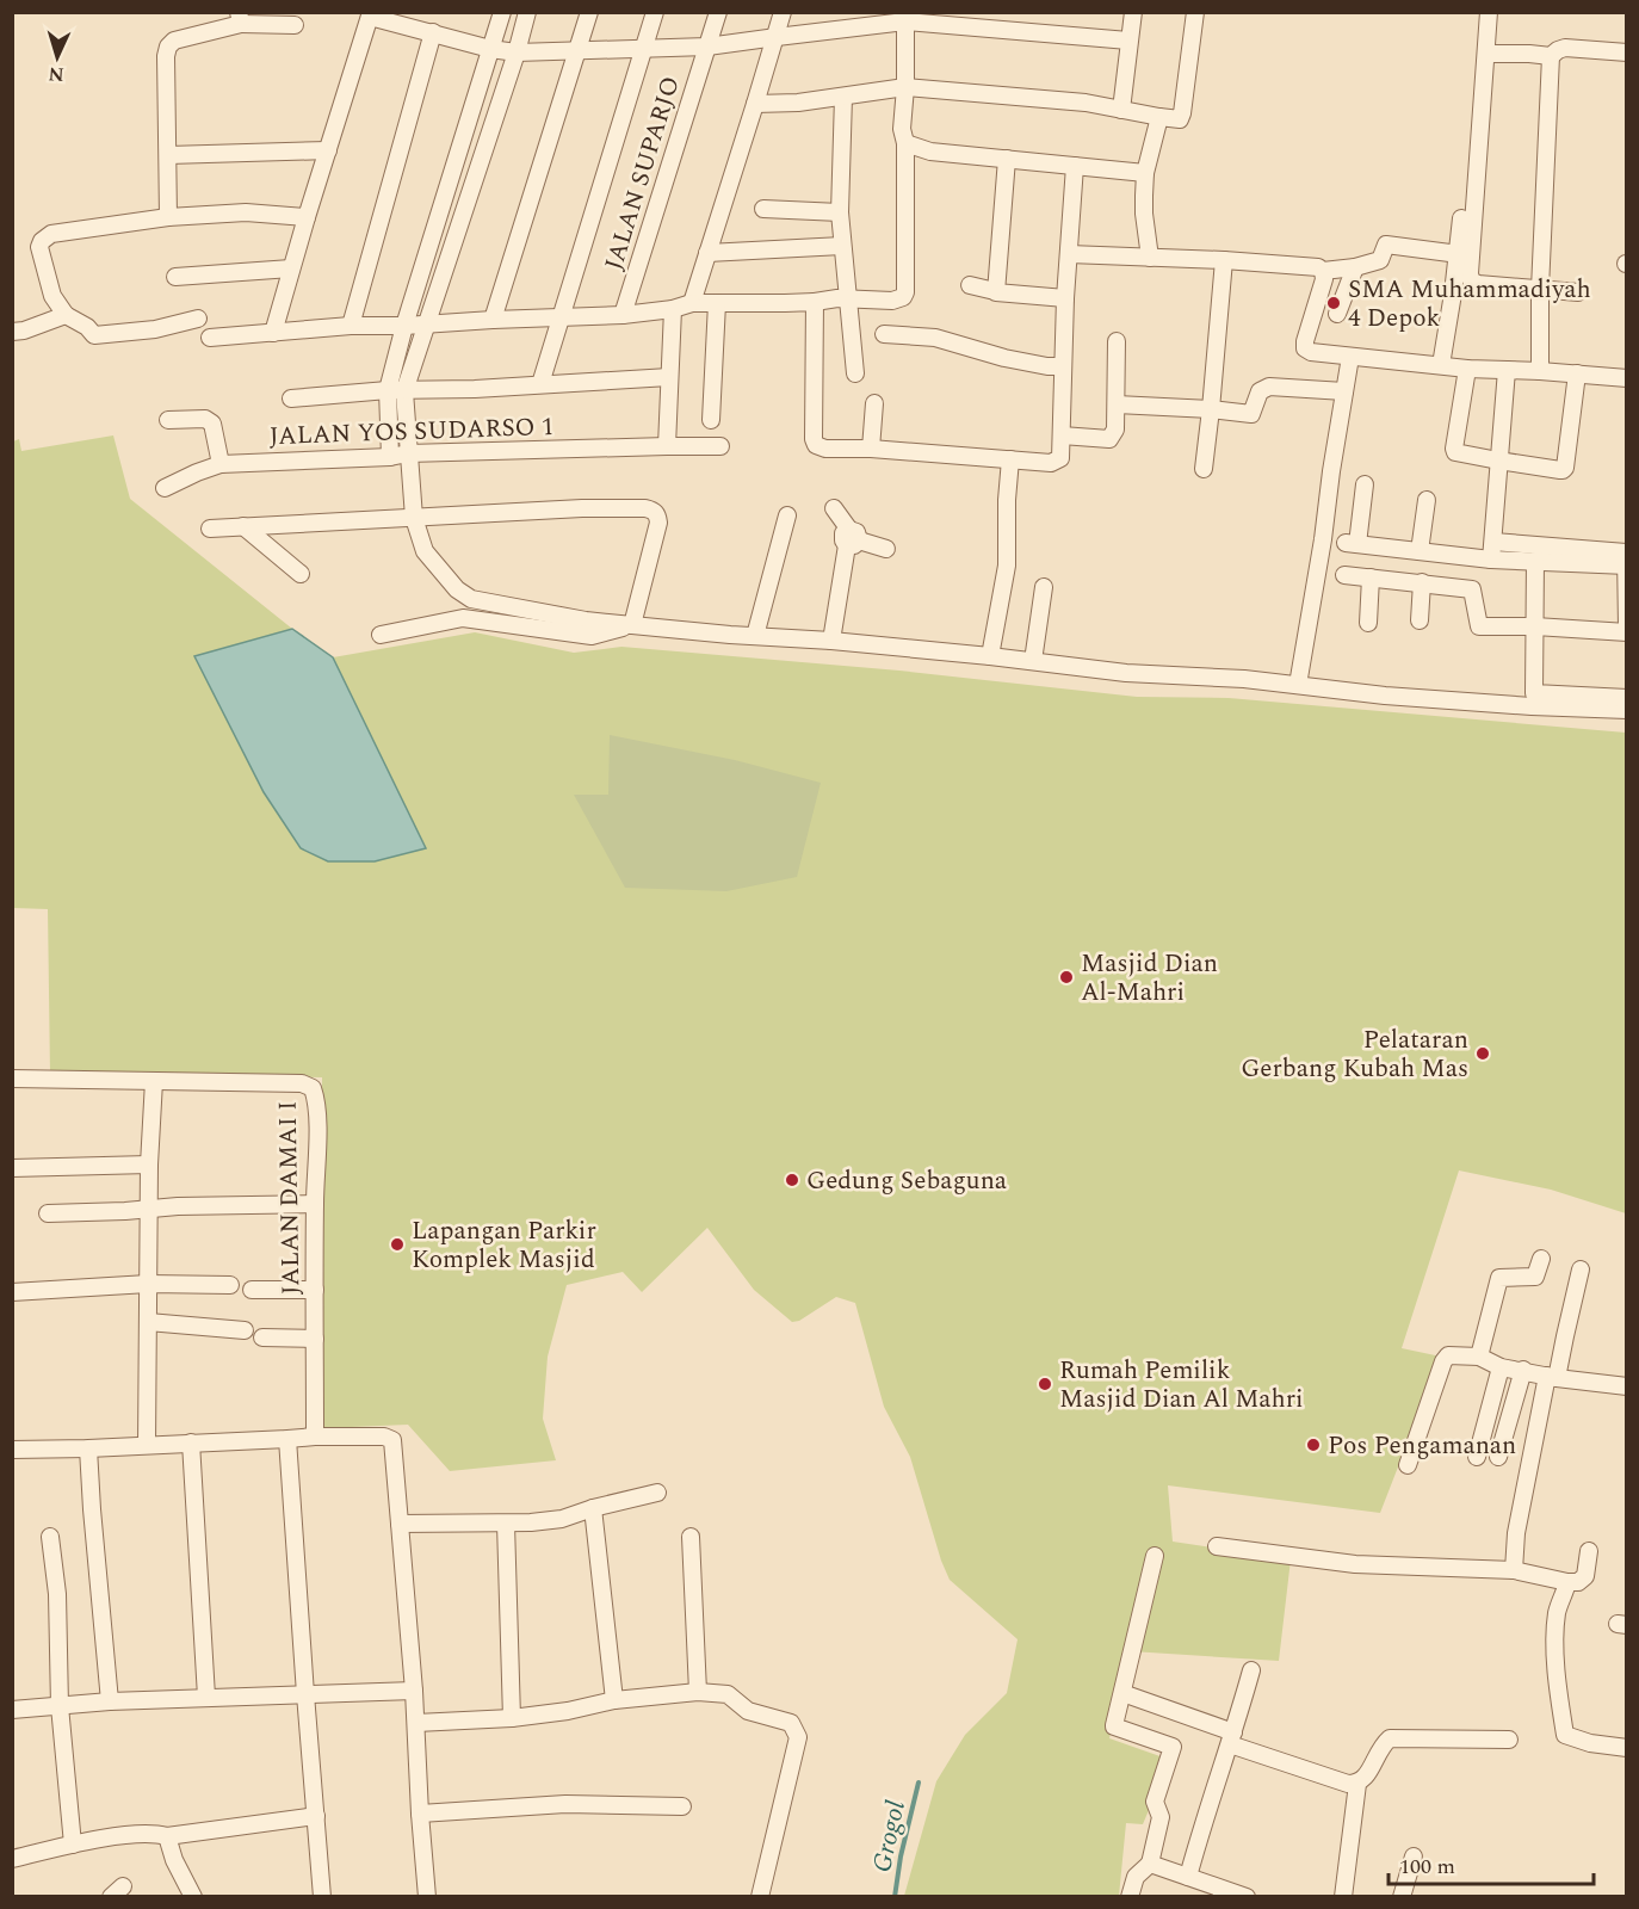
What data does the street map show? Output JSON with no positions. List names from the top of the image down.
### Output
{
  "streets": {
    "street": ["JALAN SUPARJO", "JALAN YOS SUDARSO 1", "JALAN DAMAI I"]
  },
  "water": ["Grogol"],
  "places": [
    "SMA Muhammadiyah 4 Depok",
    "Masjid Dian Al-Mahri",
    "Pelataran Gerbang Kubah Mas",
    "Gedung Sebaguna",
    "Lapangan Parkir Komplek Masjid",
    "Rumah Pemilik Masjid Dian Al Mahri",
    "Pos Pengamanan"
  ],
  "scale_bar": "100 m",
  "north": "bottom"
}
